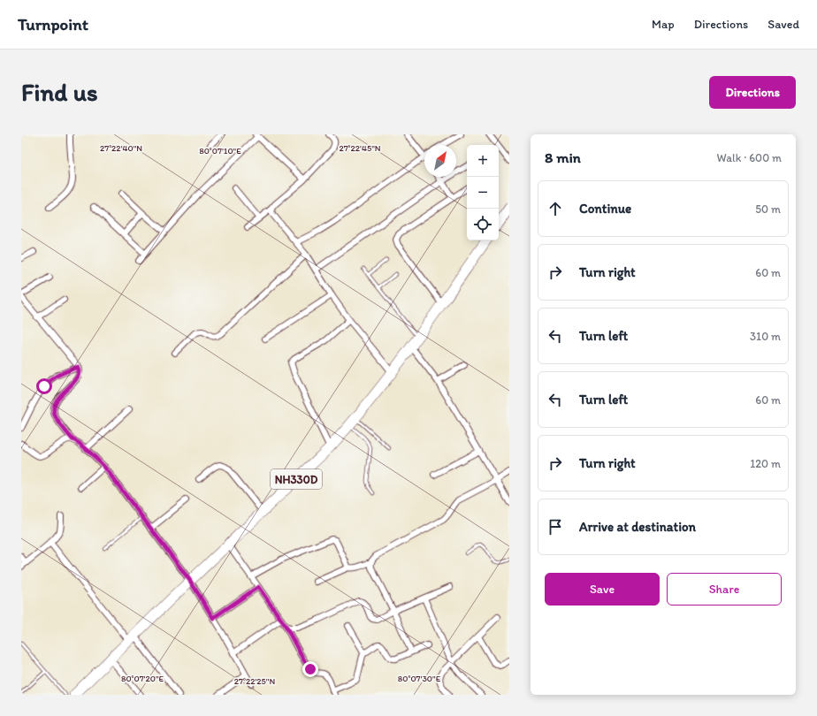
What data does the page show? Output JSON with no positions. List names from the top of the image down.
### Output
{
  "streets": {
    "highway": ["NH330D"]
  },
  "north": "top right",
  "page": {
    "header": "Turnpoint",
    "nav": ["Map", "Directions", "Saved"],
    "buttons": [
      "Directions",
      ["Save", "Share"]
    ],
    "title": "Find us",
    "heading": ["8 min", "Walk · 600 m"],
    "map_buttons": ["+", "−"],
    "list": [
      ["Continue", "50 m"],
      ["Turn right", "60 m"],
      ["Turn left", "310 m"],
      ["Turn left", "60 m"],
      ["Turn right", "120 m"],
      "Arrive at destination"
    ]
  },
  "coordinates": [
    "27°22'40\"N",
    "27°22'45\"N",
    "80°07'10\"E",
    "80°07'20\"E",
    "80°07'30\"E",
    "27°22'25\"N"
  ]
}
